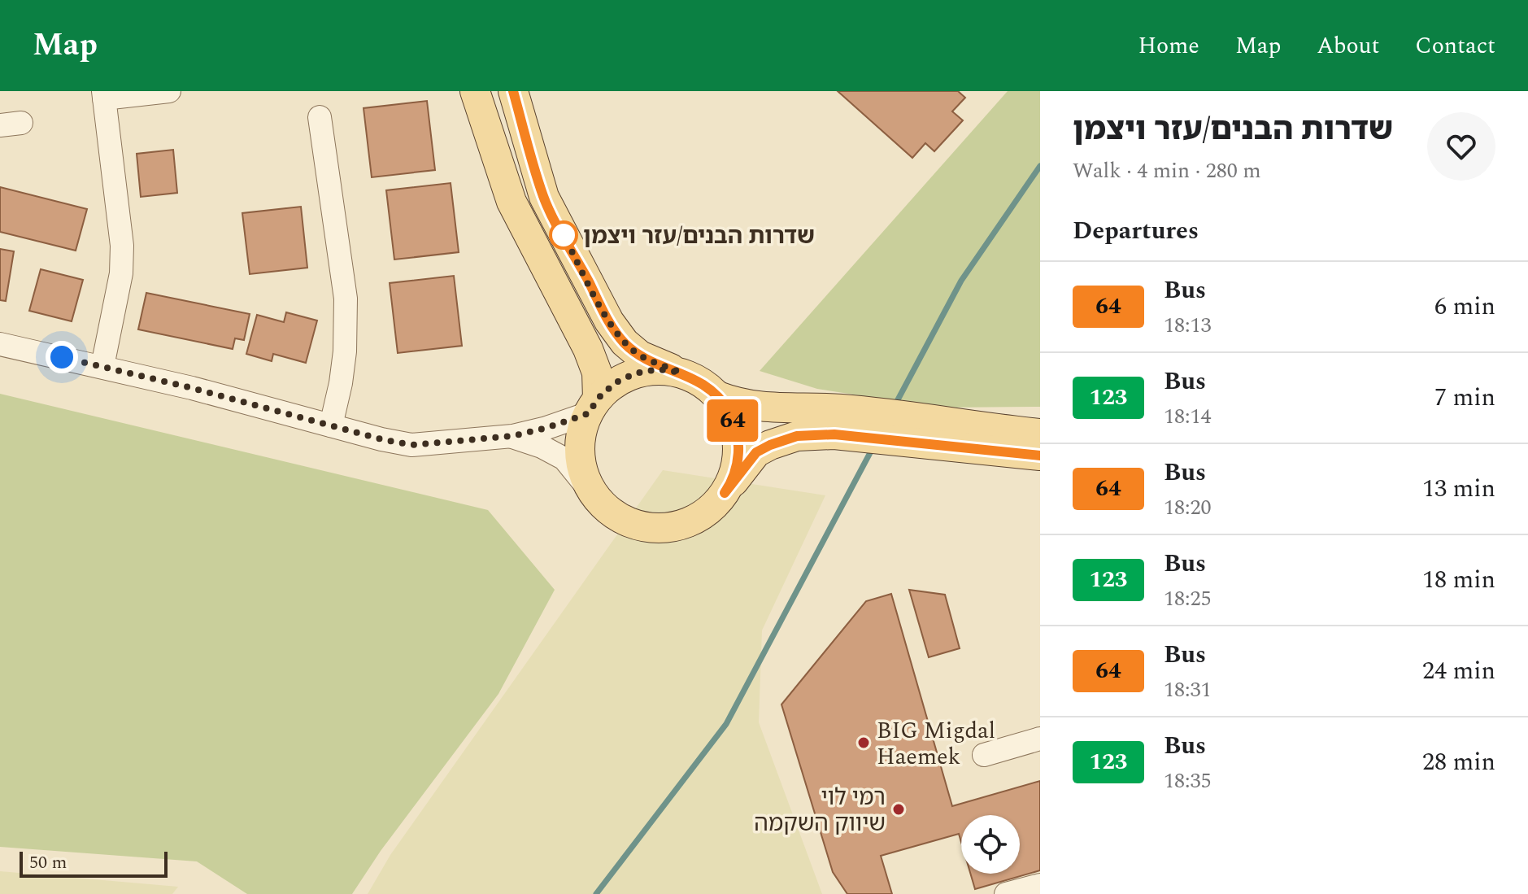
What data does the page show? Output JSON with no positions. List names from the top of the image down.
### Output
{
  "places": ["שדרות הבנים/עזר ויצמן", "BIG Migdal Haemek", "רמי לוי שיווק השקמה"],
  "lines": ["bus line 64"],
  "scale_bar": "50 m",
  "page": {
    "header": "Map",
    "nav": [
      "Home",
      "Map",
      "About",
      "Contact"
    ],
    "on_map": "64",
    "heading": [
      ["שדרות הבנים/עזר ויצמן", "Walk · 4 min · 280 m"],
      "Departures"
    ],
    "list": [
      {
        "mark": "64",
        "name": "Bus",
        "note": "18:13",
        "value": "6 min"
      },
      {
        "mark": "123",
        "name": "Bus",
        "note": "18:14",
        "value": "7 min"
      },
      {
        "mark": "64",
        "name": "Bus",
        "note": "18:20",
        "value": "13 min"
      },
      {
        "mark": "123",
        "name": "Bus",
        "note": "18:25",
        "value": "18 min"
      },
      {
        "mark": "64",
        "name": "Bus",
        "note": "18:31",
        "value": "24 min"
      },
      {
        "mark": "123",
        "name": "Bus",
        "note": "18:35",
        "value": "28 min"
      }
    ],
    "scale": "50 m"
  }
}
